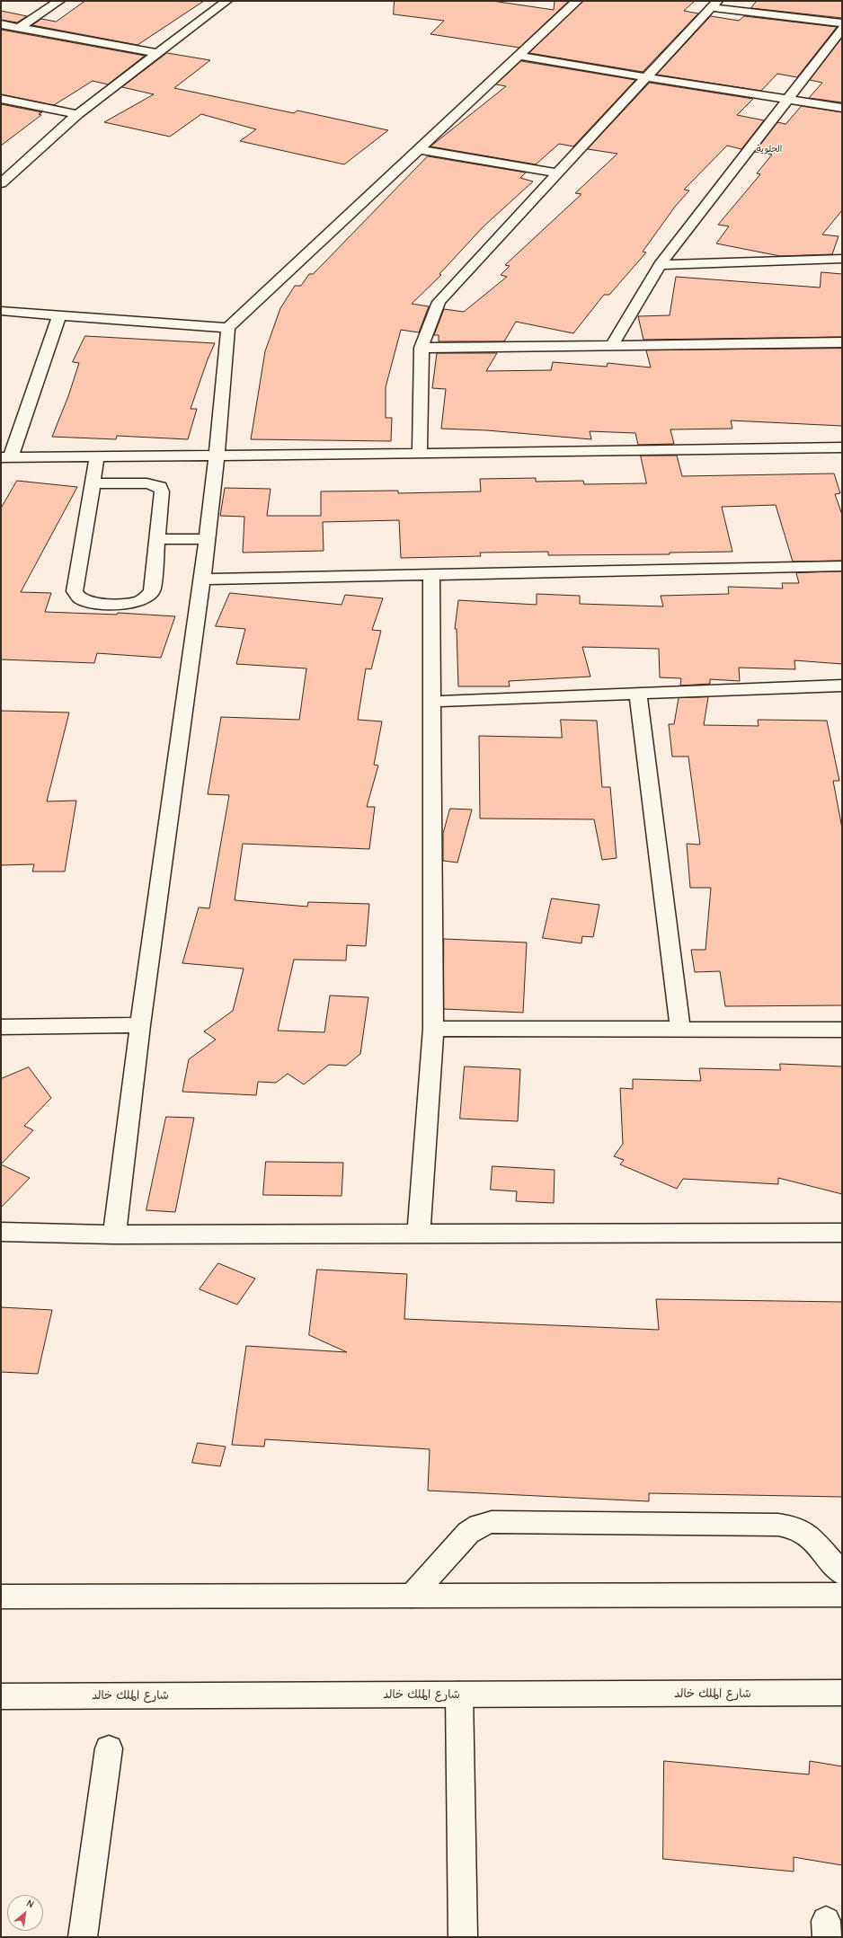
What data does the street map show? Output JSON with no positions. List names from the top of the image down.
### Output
{
  "streets": {
    "street": ["شارع الملك خالد"]
  },
  "districts": ["الجلوية"],
  "north": "top right"
}
